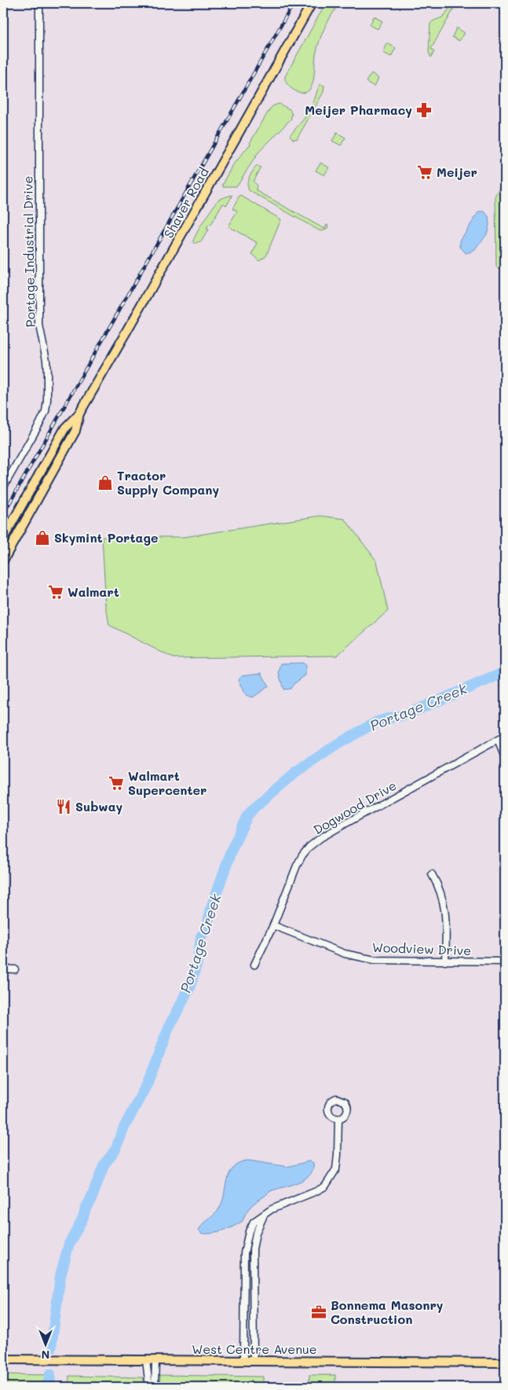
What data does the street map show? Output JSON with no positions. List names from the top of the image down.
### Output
{
  "streets": {
    "main road": ["Shaver Road", "West Centre Avenue"],
    "street": ["Portage Industrial Drive", "Dogwood Drive", "Woodview Drive"]
  },
  "crossings": [
    ["Dogwood Drive", "Woodview Drive"]
  ],
  "water": ["Portage Creek"],
  "places": {
    "pharmacy": ["Meijer Pharmacy"],
    "supermarket": ["Meijer", "Walmart", "Walmart Supercenter"],
    "shop": ["Tractor Supply Company", "Skymint Portage"],
    "restaurant": ["Subway"],
    "office": ["Bonnema Masonry Construction"]
  },
  "north": "bottom"
}
